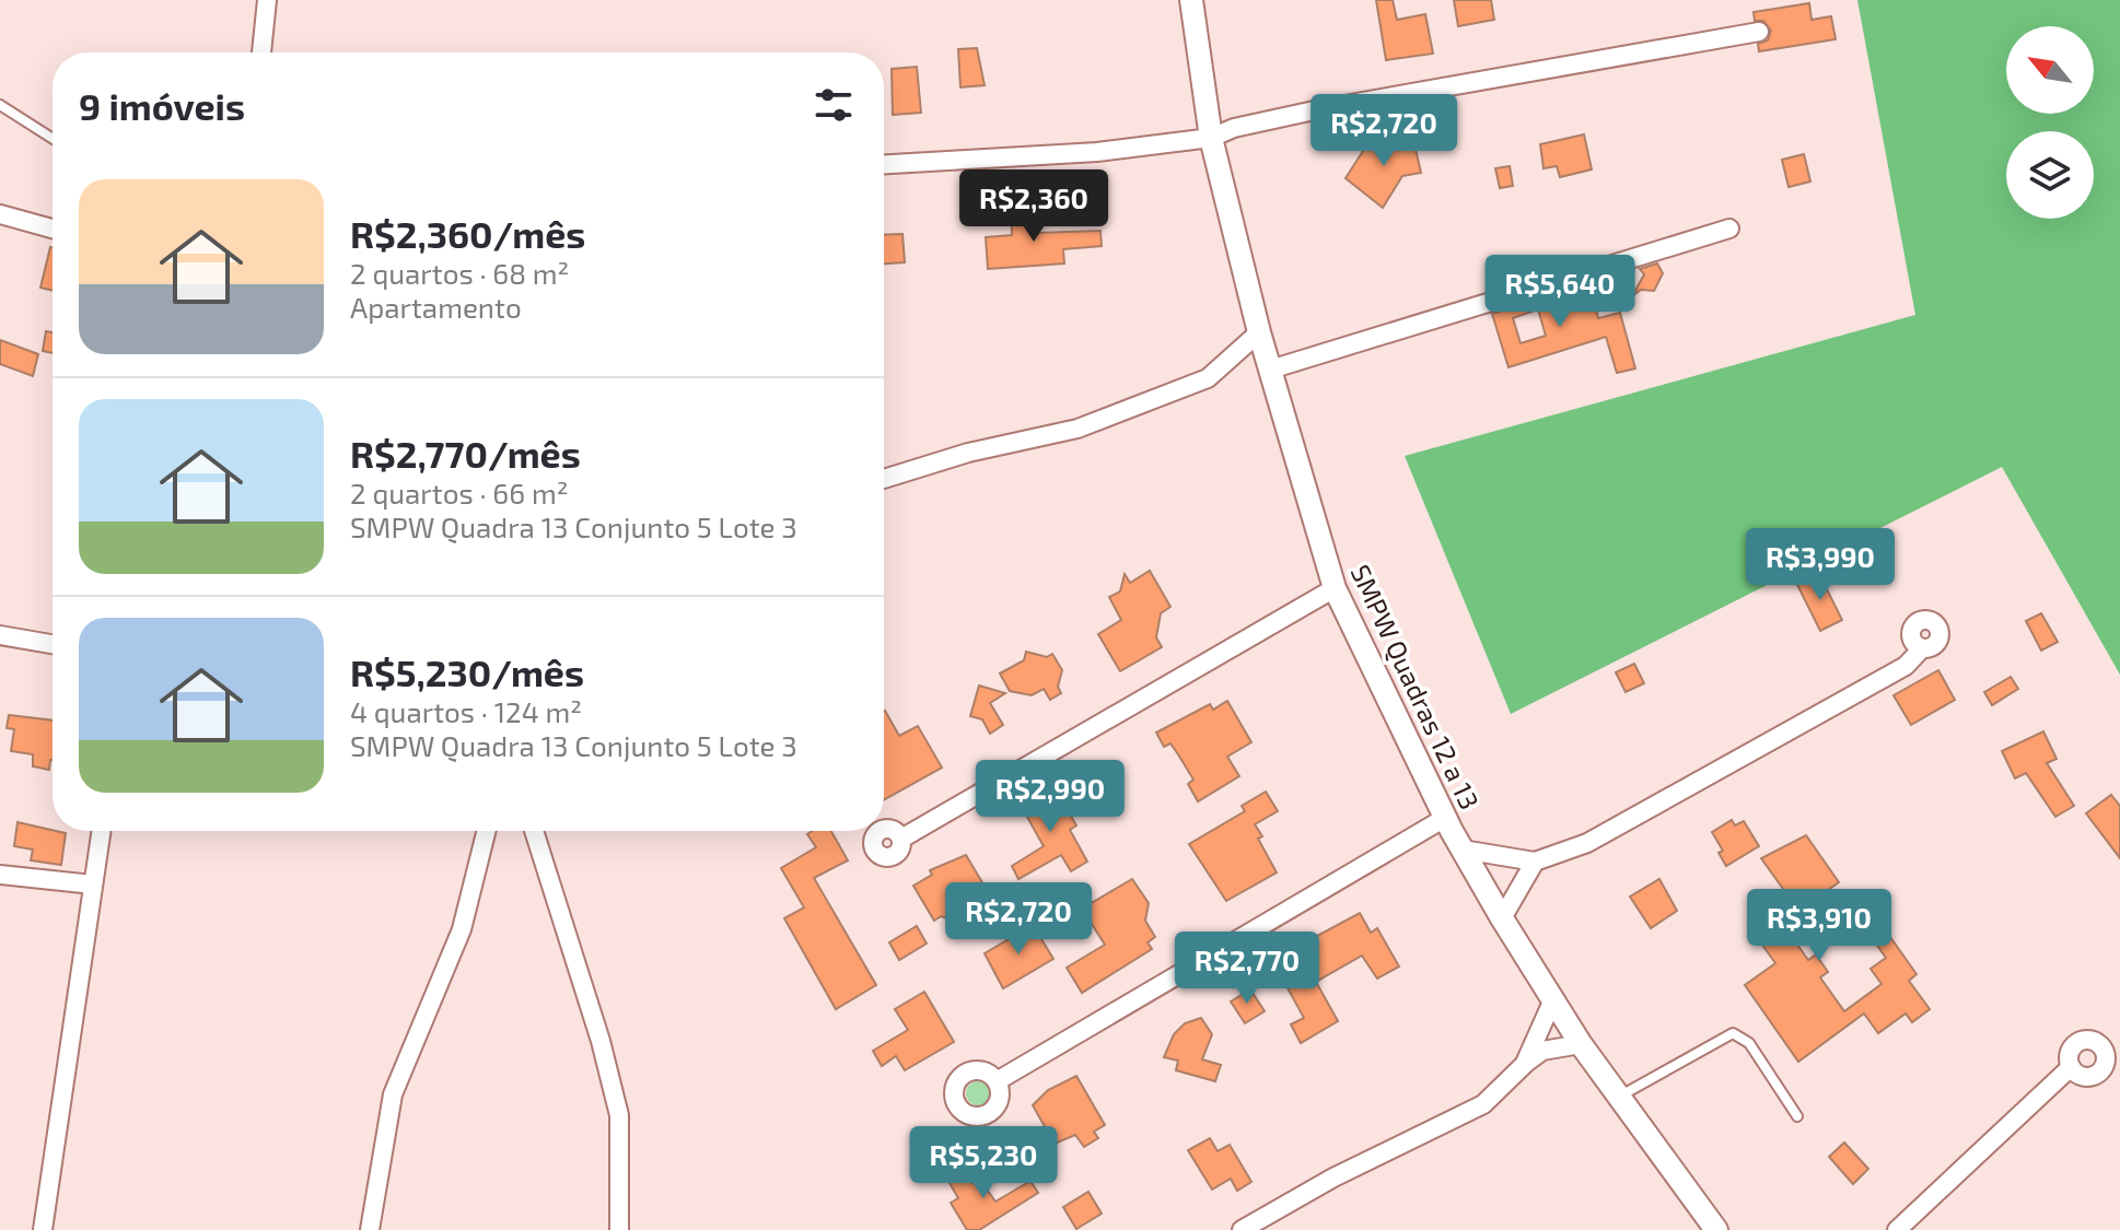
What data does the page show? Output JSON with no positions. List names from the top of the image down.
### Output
{
  "streets": {
    "street": ["SMPW Quadras 12 a 13"]
  },
  "north": "top left",
  "page": {
    "heading": "9 imóveis",
    "price": [
      "R$2,720",
      "R$2,360",
      "R$5,640",
      "R$3,990",
      "R$2,990",
      "R$2,720",
      "R$3,910",
      "R$2,770",
      "R$5,230"
    ],
    "list": [
      {
        "name": "R$2,360/mês",
        "note": "2 quartos · 68 m² · Apartamento"
      },
      {
        "name": "R$2,770/mês",
        "note": "2 quartos · 66 m² · SMPW Quadra 13 Conjunto 5 Lote 3"
      },
      {
        "name": "R$5,230/mês",
        "note": "4 quartos · 124 m² · SMPW Quadra 13 Conjunto 5 Lote 3"
      }
    ]
  }
}
